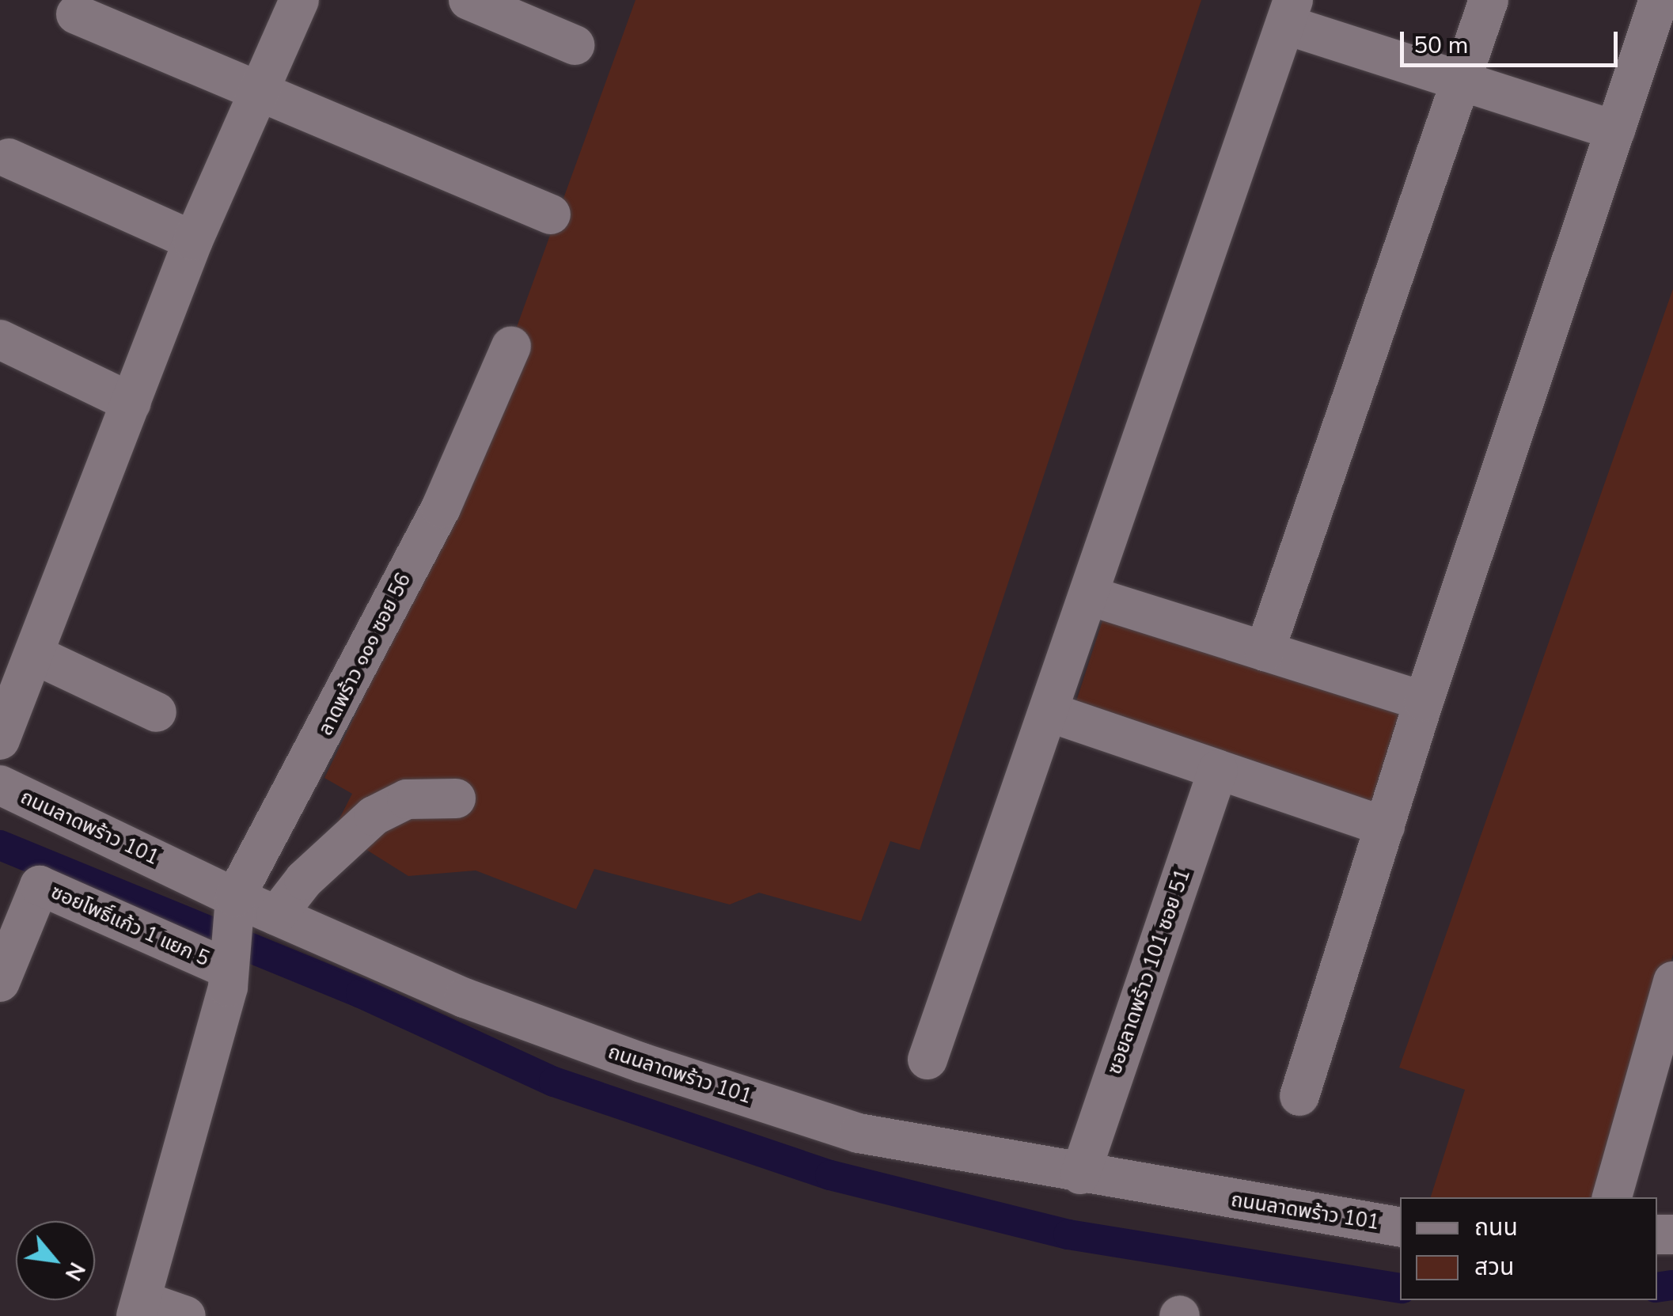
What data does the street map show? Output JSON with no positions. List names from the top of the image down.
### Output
{
  "streets": {
    "street": [
      "ลาดพร้าว ๑๐๑ ซอย 56",
      "ถนนลาดพร้าว 101",
      "ซอยโพธิ์แก้ว 1 แยก 5",
      "ซอยลาดพร้าว 101 ซอย 51"
    ]
  },
  "crossings": [
    ["ลาดพร้าว ๑๐๑ ซอย 56", "ถนนลาดพร้าว 101"],
    ["ลาดพร้าว ๑๐๑ ซอย 56", "ซอยโพธิ์แก้ว 1 แยก 5"],
    ["ถนนลาดพร้าว 101", "ซอยลาดพร้าว 101 ซอย 51"]
  ],
  "legend": ["ถนน", "สวน"],
  "scale_bar": "50 m",
  "north": "bottom right"
}
